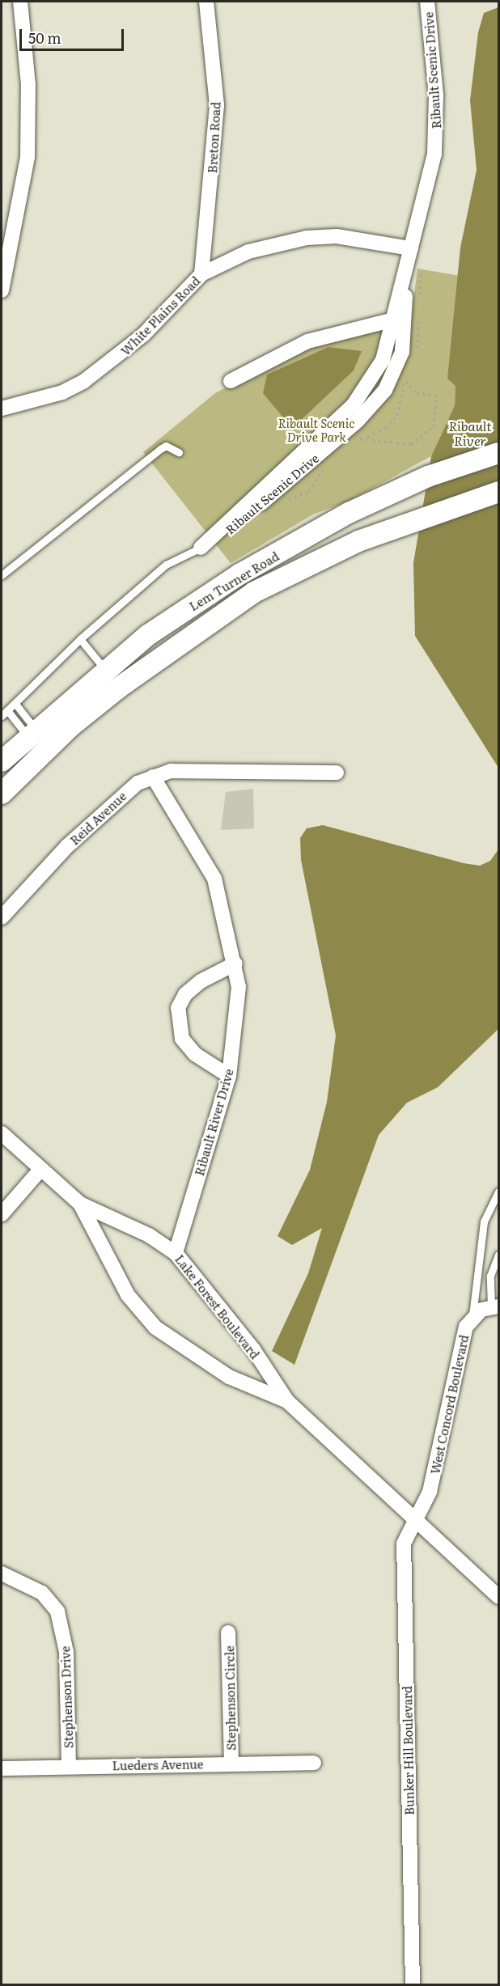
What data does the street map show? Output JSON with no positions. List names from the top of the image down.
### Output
{
  "streets": {
    "main road": ["Lem Turner Road"],
    "street": [
      "Ribault Scenic Drive",
      "Breton Road",
      "White Plains Road",
      "Reid Avenue",
      "Ribault River Drive",
      "Lake Forest Boulevard",
      "West Concord Boulevard",
      "Stephenson Drive",
      "Stephenson Circle",
      "Bunker Hill Boulevard",
      "Lueders Avenue"
    ]
  },
  "crossings": [
    ["Ribault Scenic Drive", "White Plains Road"],
    ["Breton Road", "White Plains Road"],
    ["Reid Avenue", "Ribault River Drive"],
    ["Ribault River Drive", "Lake Forest Boulevard"],
    ["Lake Forest Boulevard", "West Concord Boulevard"],
    ["Lake Forest Boulevard", "Bunker Hill Boulevard"],
    ["West Concord Boulevard", "Bunker Hill Boulevard"],
    ["Stephenson Drive", "Lueders Avenue"],
    ["Stephenson Circle", "Lueders Avenue"]
  ],
  "water": ["Ribault River"],
  "parks": ["Ribault Scenic Drive Park"],
  "scale_bar": "50 m"
}
